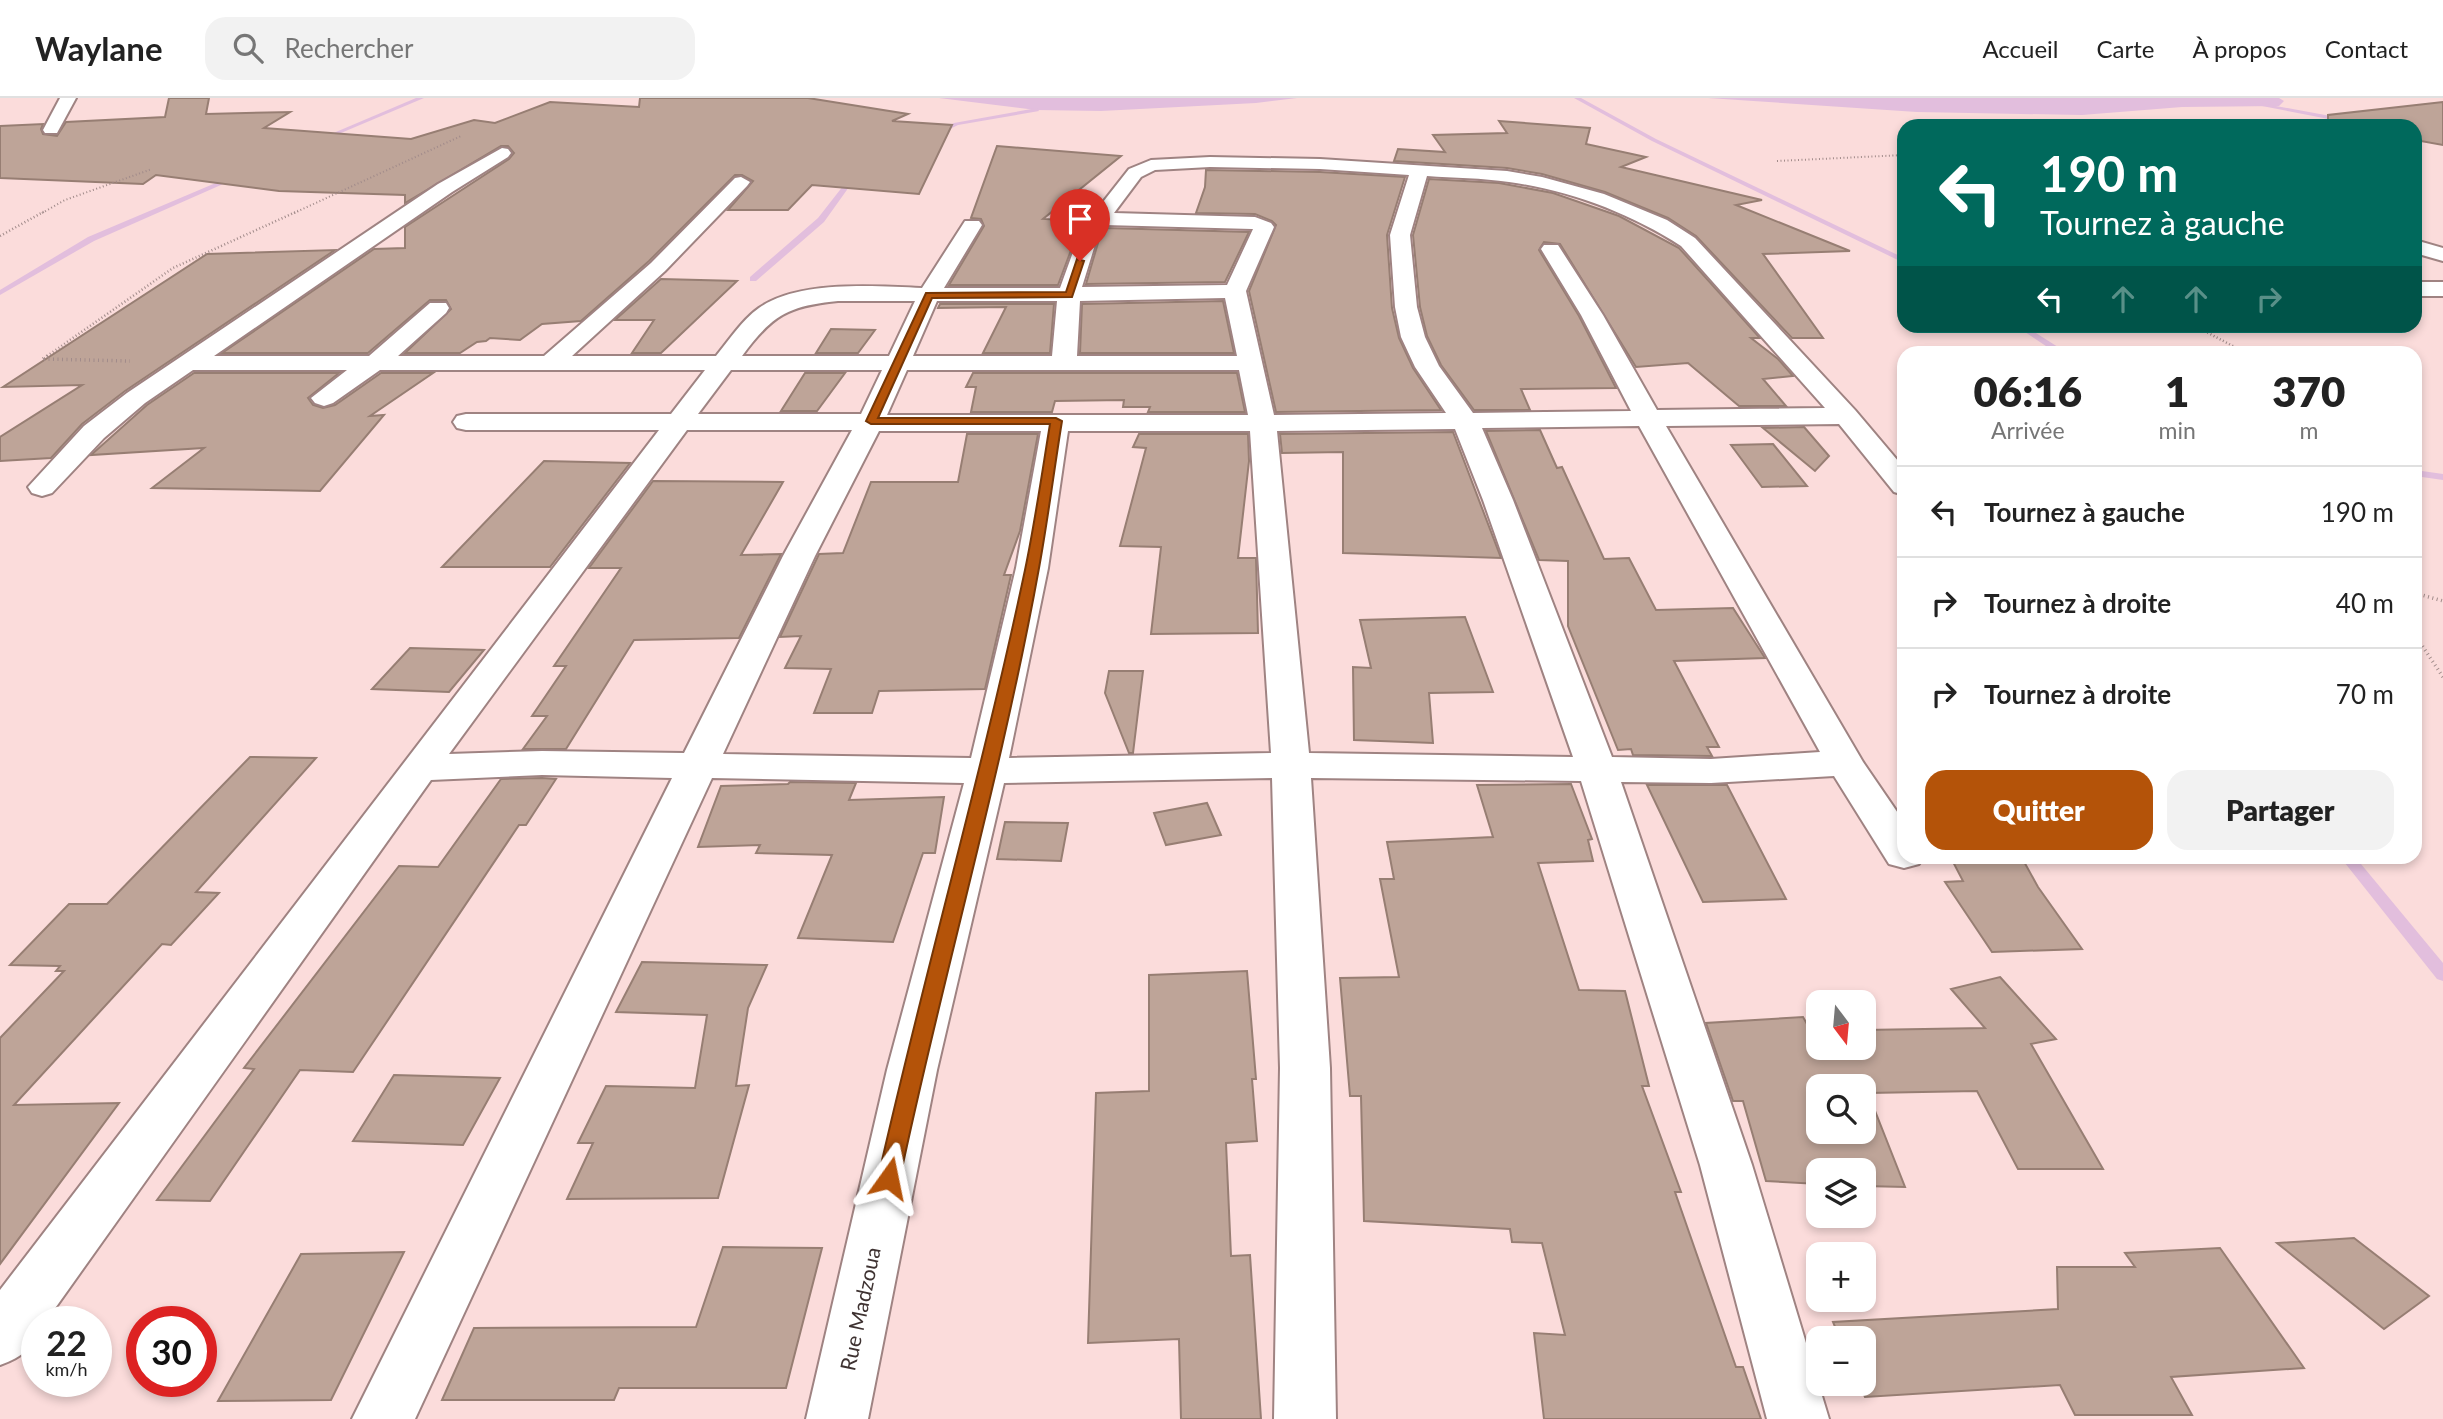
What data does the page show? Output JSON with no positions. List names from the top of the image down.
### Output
{
  "streets": {
    "street": ["Rue Madzoua"]
  },
  "north": "bottom",
  "page": {
    "header": "Waylane",
    "search": "Rechercher",
    "nav": [
      "Accueil",
      "Carte",
      "À propos",
      "Contact"
    ],
    "turn": ["190 m", "Tournez à gauche"],
    "eta": [
      "06:16",
      "Arrivée",
      "1",
      "min",
      "370",
      "m"
    ],
    "list": [
      {
        "name": "Tournez à gauche",
        "value": "190 m"
      },
      {
        "name": "Tournez à droite",
        "value": "40 m"
      },
      {
        "name": "Tournez à droite",
        "value": "70 m"
      }
    ],
    "buttons": ["Quitter", "Partager"],
    "map_buttons": ["+", "−"],
    "speed": "22 km/h",
    "limit": "30"
  }
}
